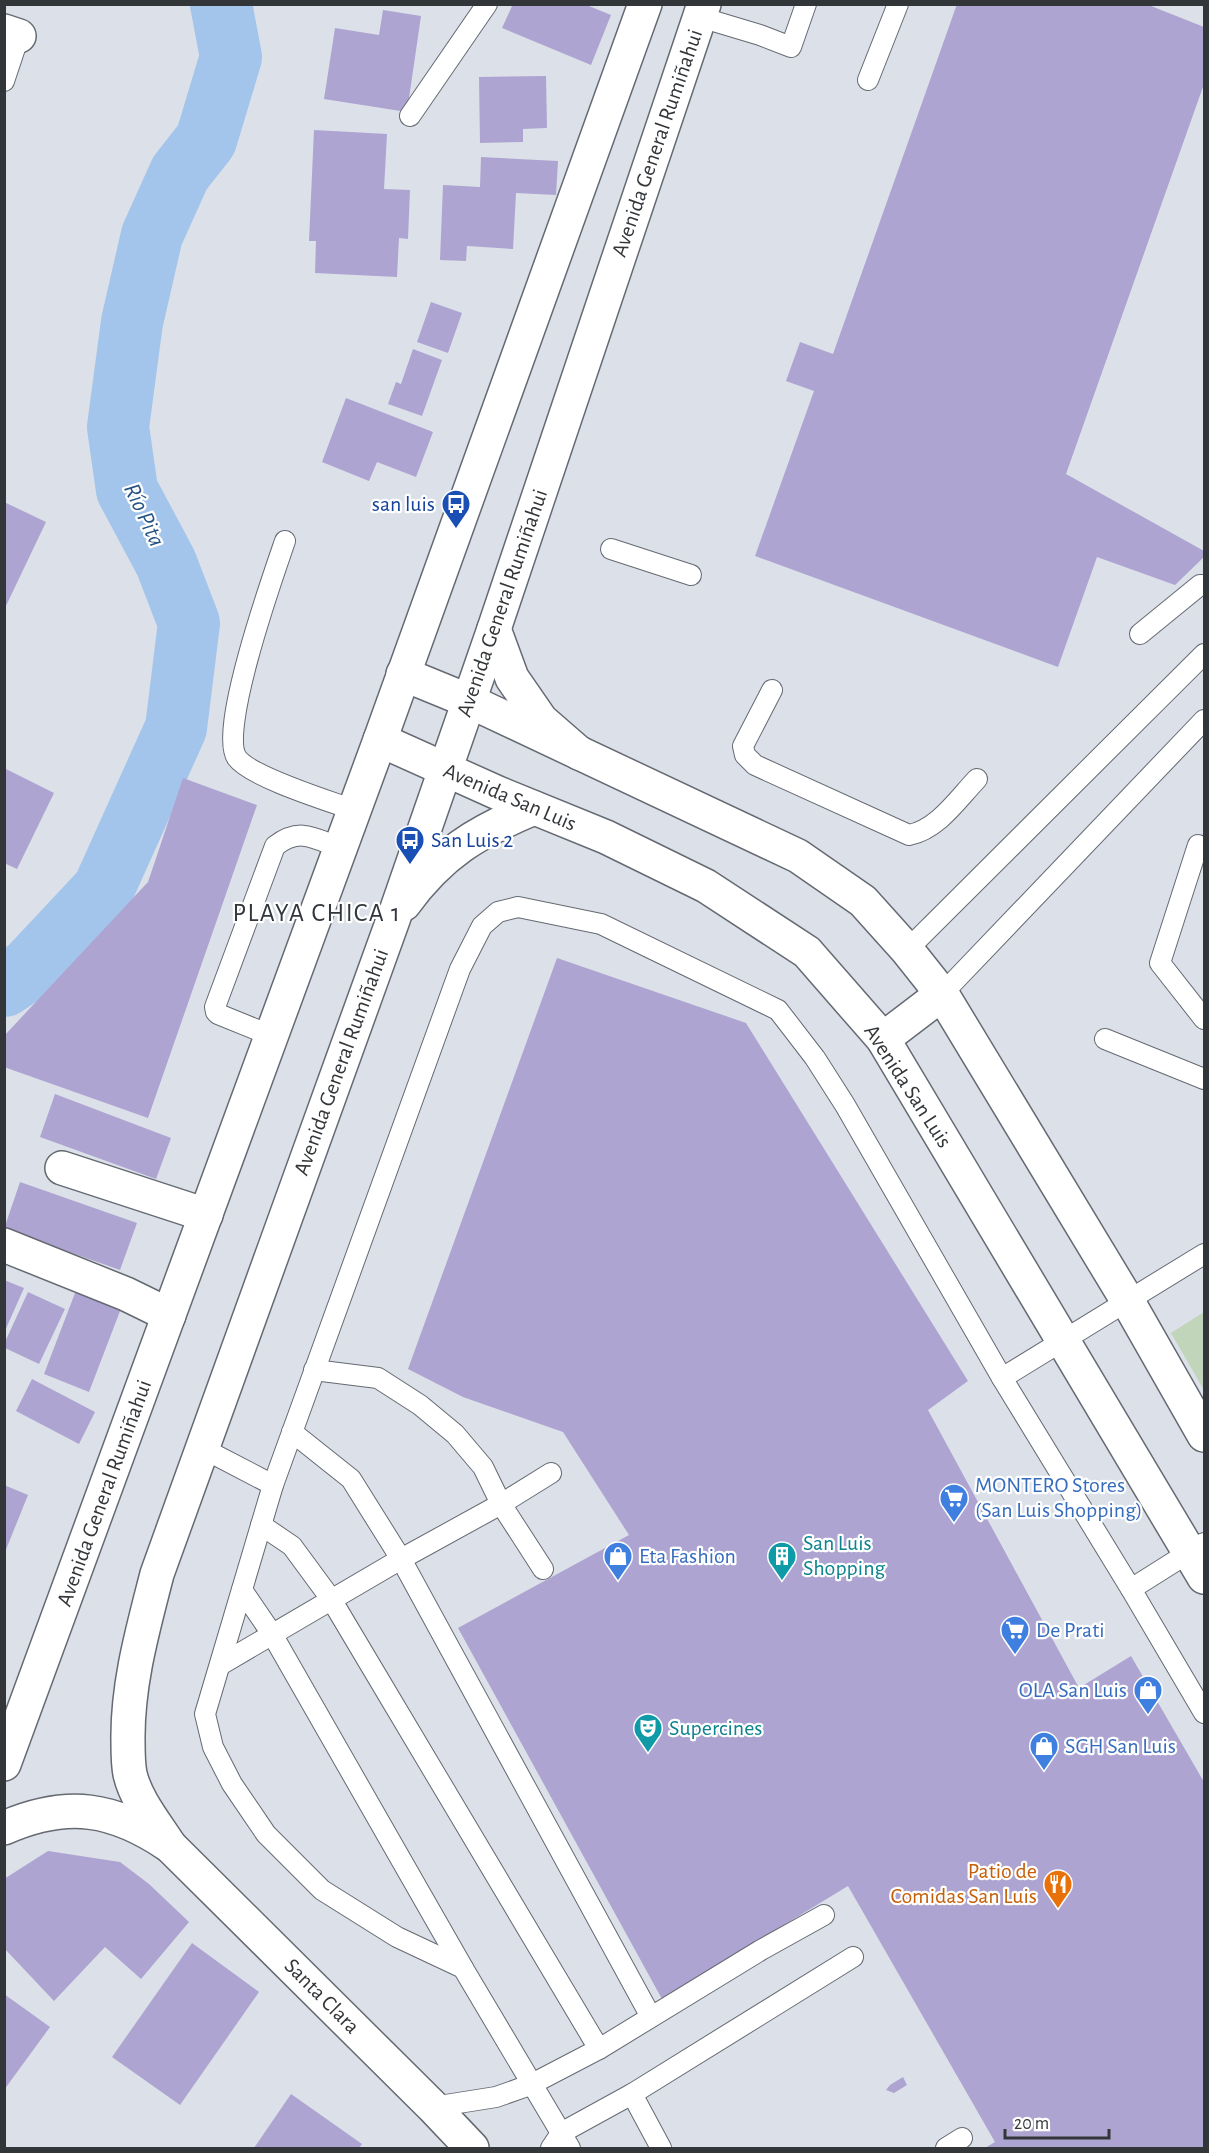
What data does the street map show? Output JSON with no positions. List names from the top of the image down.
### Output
{
  "streets": {
    "main road": ["Avenida General Rumiñahui", "Avenida San Luis", "Santa Clara"]
  },
  "crossings": [
    ["Avenida General Rumiñahui", "Avenida San Luis"],
    ["Avenida General Rumiñahui", "Santa Clara"]
  ],
  "districts": ["PLAYA CHICA 1"],
  "water": ["Río Pita"],
  "places": {
    "bus stop": ["san luis", "San Luis 2"],
    "supermarket": ["MONTERO Stores (San Luis Shopping)", "De Prati"],
    "shop": ["Eta Fashion", "OLA San Luis", "SGH San Luis"],
    "building": ["San Luis Shopping"],
    "theatre": ["Supercines"],
    "restaurant": ["Patio de Comidas San Luis"]
  },
  "scale_bar": "20 m"
}
